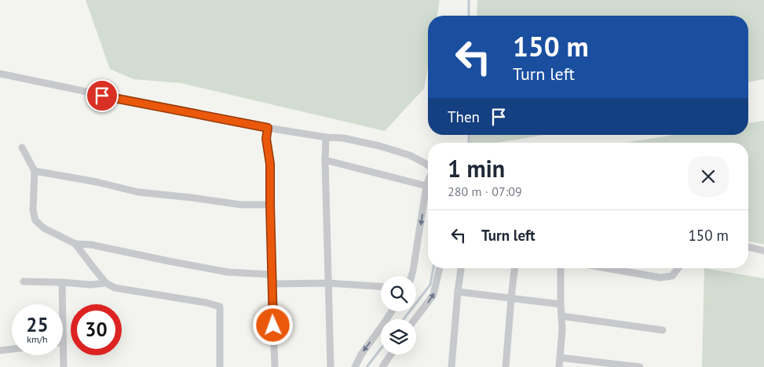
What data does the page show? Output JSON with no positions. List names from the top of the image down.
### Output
{
  "page": {
    "turn": ["150 m", "Turn left"],
    "then": "Then",
    "heading": ["1 min", "280 m · 07:09"],
    "list": [
      {
        "name": "Turn left",
        "value": "150 m"
      }
    ],
    "speed": "25 km/h",
    "limit": "30"
  }
}
